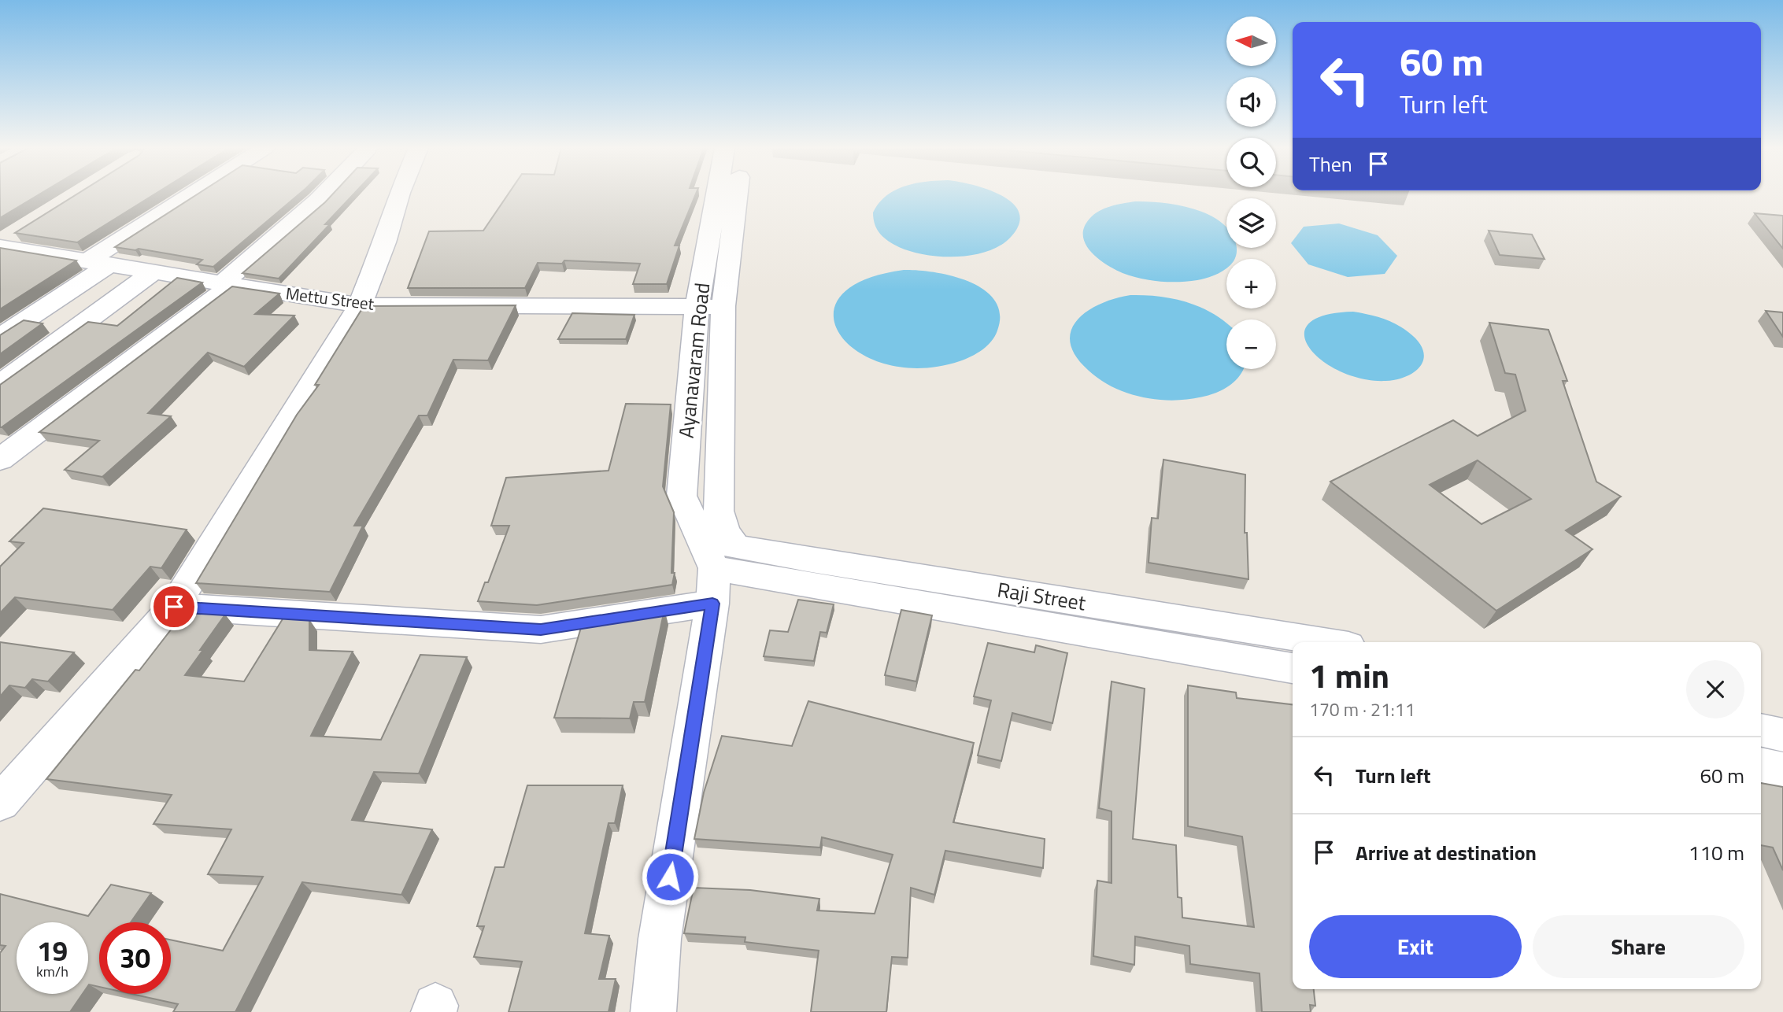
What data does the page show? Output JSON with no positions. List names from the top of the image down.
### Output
{
  "streets": {
    "street": ["Mettu Street", "Ayanavaram Road", "Raji Street"]
  },
  "crossings": [
    ["Mettu Street", "Ayanavaram Road"],
    ["Ayanavaram Road", "Raji Street"]
  ],
  "north": "left",
  "page": {
    "map_buttons": ["+", "−"],
    "turn": ["60 m", "Turn left"],
    "then": "Then",
    "heading": ["1 min", "170 m · 21:11"],
    "list": [
      {
        "name": "Turn left",
        "value": "60 m"
      },
      {
        "name": "Arrive at destination",
        "value": "110 m"
      }
    ],
    "buttons": ["Exit", "Share"],
    "speed": "19 km/h",
    "limit": "30"
  }
}
